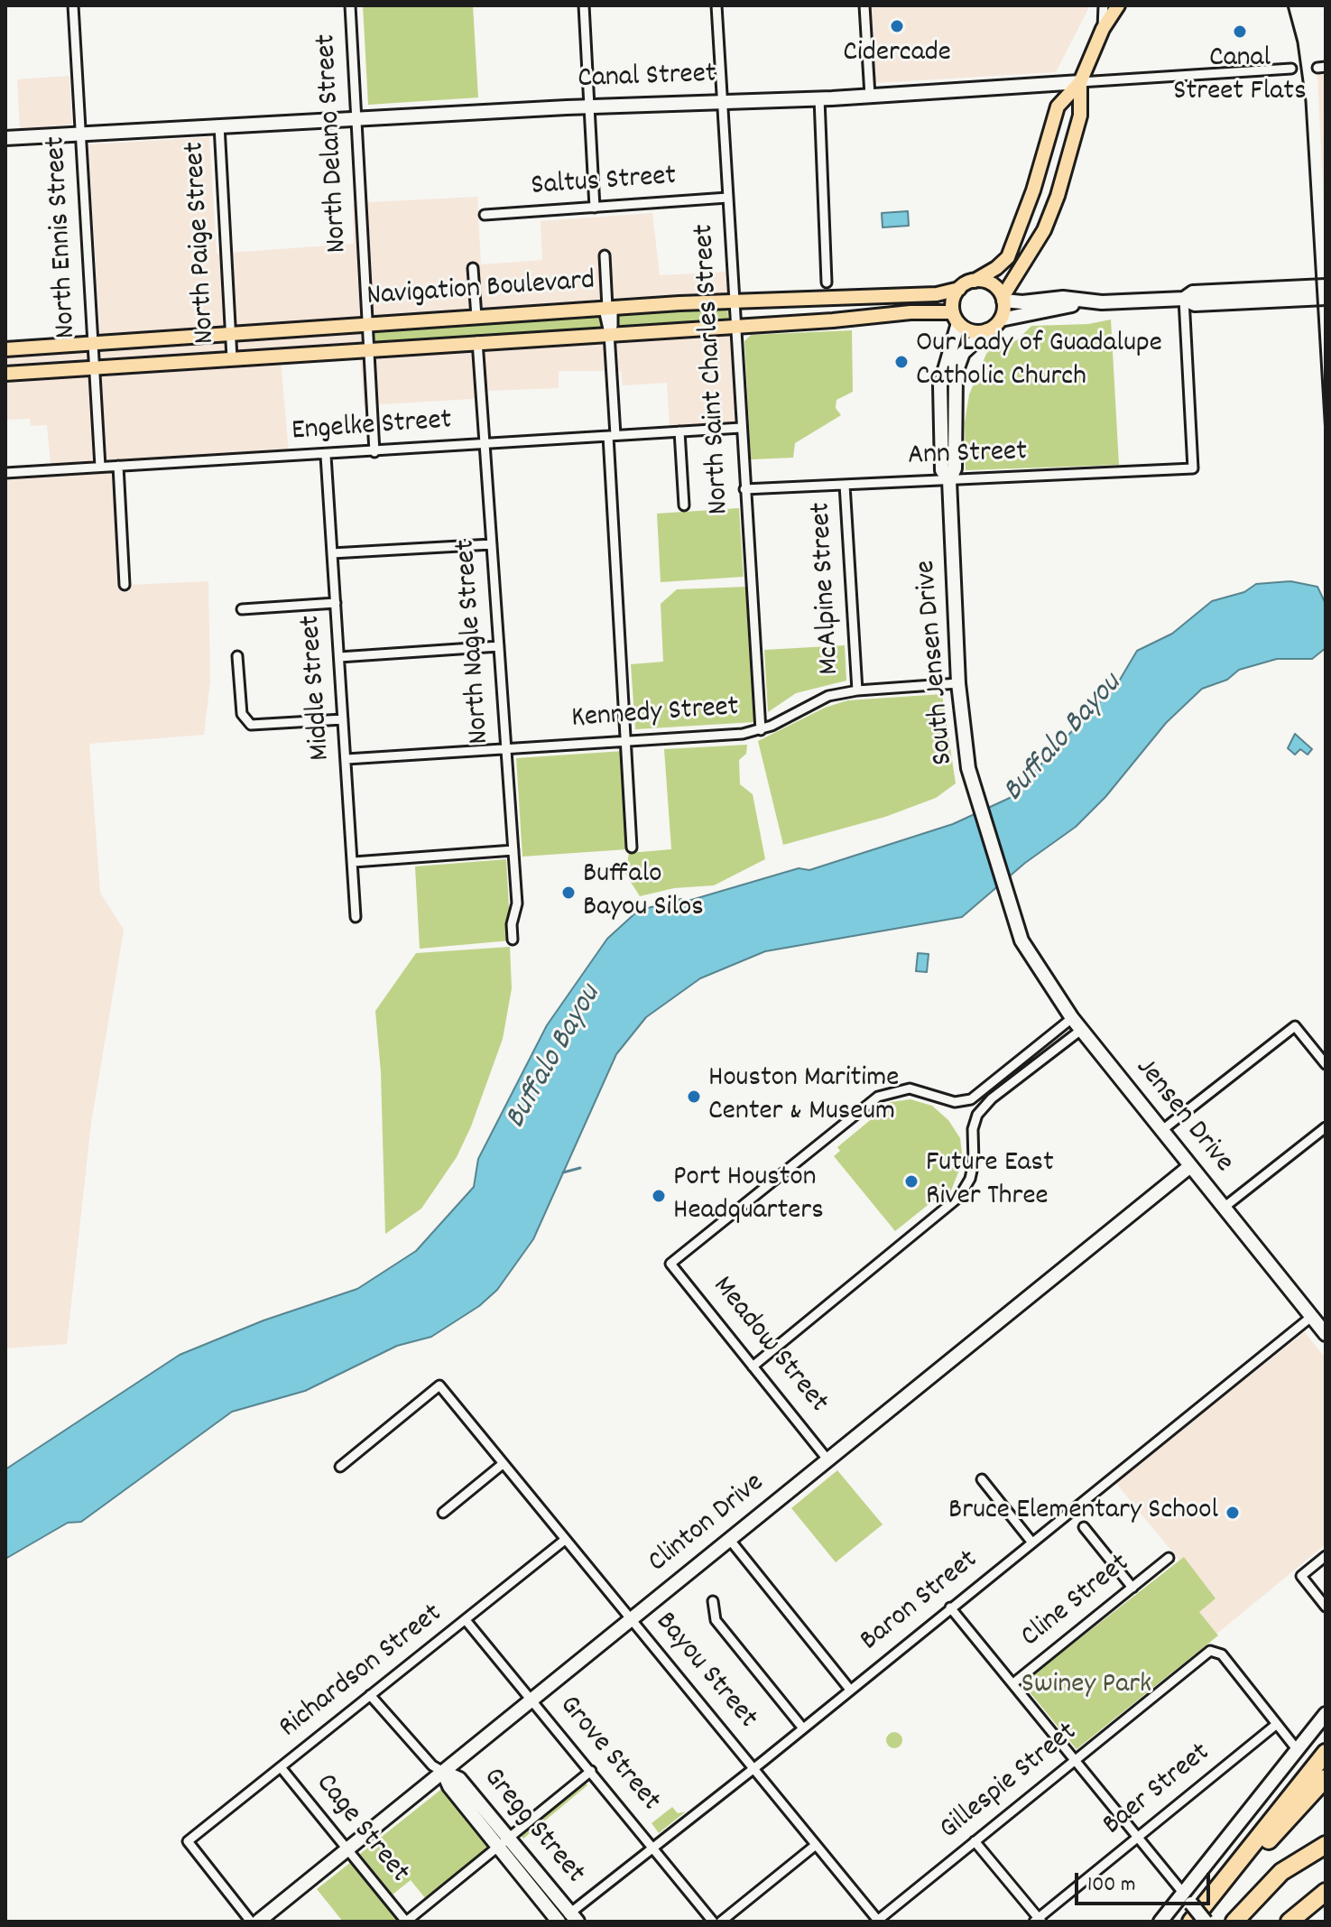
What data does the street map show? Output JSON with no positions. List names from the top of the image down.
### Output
{
  "streets": {
    "main road": [
      "Canal Street",
      "Navigation Boulevard",
      "South Jensen Drive",
      "Jensen Drive",
      "Clinton Drive",
      "Gregg Street"
    ],
    "street": [
      "North Delano Street",
      "Saltus Street",
      "North Ennis Street",
      "North Paige Street",
      "North Saint Charles Street",
      "Engelke Street",
      "Ann Street",
      "McAlpine Street",
      "North Nagle Street",
      "Middle Street",
      "Kennedy Street",
      "Meadow Street",
      "Baron Street",
      "Cline Street",
      "Bayou Street",
      "Richardson Street",
      "Grove Street",
      "Gillespie Street",
      "Baer Street",
      "Cage Street"
    ]
  },
  "crossings": [
    ["Canal Street", "North Delano Street"],
    ["Canal Street", "North Ennis Street"],
    ["Canal Street", "North Paige Street"],
    ["Canal Street", "North Saint Charles Street"],
    ["North Delano Street", "Navigation Boulevard"],
    ["North Delano Street", "Engelke Street"],
    ["Saltus Street", "North Saint Charles Street"],
    ["North Ennis Street", "Navigation Boulevard"],
    ["North Ennis Street", "Engelke Street"],
    ["North Paige Street", "Navigation Boulevard"],
    ["Navigation Boulevard", "North Saint Charles Street"],
    ["Navigation Boulevard", "North Nagle Street"],
    ["Navigation Boulevard", "South Jensen Drive"],
    ["North Saint Charles Street", "Engelke Street"],
    ["North Saint Charles Street", "Ann Street"],
    ["North Saint Charles Street", "Kennedy Street"],
    ["Engelke Street", "North Nagle Street"],
    ["Engelke Street", "Middle Street"],
    ["Ann Street", "McAlpine Street"],
    ["Ann Street", "South Jensen Drive"],
    ["McAlpine Street", "Kennedy Street"],
    ["North Nagle Street", "Kennedy Street"],
    ["South Jensen Drive", "Kennedy Street"],
    ["South Jensen Drive", "Jensen Drive"],
    ["Middle Street", "Kennedy Street"],
    ["Jensen Drive", "Meadow Street"],
    ["Jensen Drive", "Clinton Drive"],
    ["Jensen Drive", "Baron Street"],
    ["Meadow Street", "Clinton Drive"],
    ["Clinton Drive", "Bayou Street"],
    ["Clinton Drive", "Grove Street"],
    ["Clinton Drive", "Gregg Street"],
    ["Clinton Drive", "Cage Street"],
    ["Baron Street", "Bayou Street"],
    ["Baron Street", "Grove Street"],
    ["Baron Street", "Gregg Street"],
    ["Bayou Street", "Richardson Street"],
    ["Bayou Street", "Gillespie Street"],
    ["Richardson Street", "Grove Street"],
    ["Richardson Street", "Gregg Street"],
    ["Richardson Street", "Cage Street"],
    ["Gillespie Street", "Baer Street"]
  ],
  "water": ["Buffalo Bayou"],
  "parks": ["Swiney Park"],
  "places": [
    "Cidercade",
    "Canal Street Flats",
    "Our Lady of Guadalupe Catholic Church",
    "Buffalo Bayou Silos",
    "Houston Maritime Center & Museum",
    "Future East River Three",
    "Port Houston Headquarters",
    "Bruce Elementary School"
  ],
  "scale_bar": "100 m"
}
